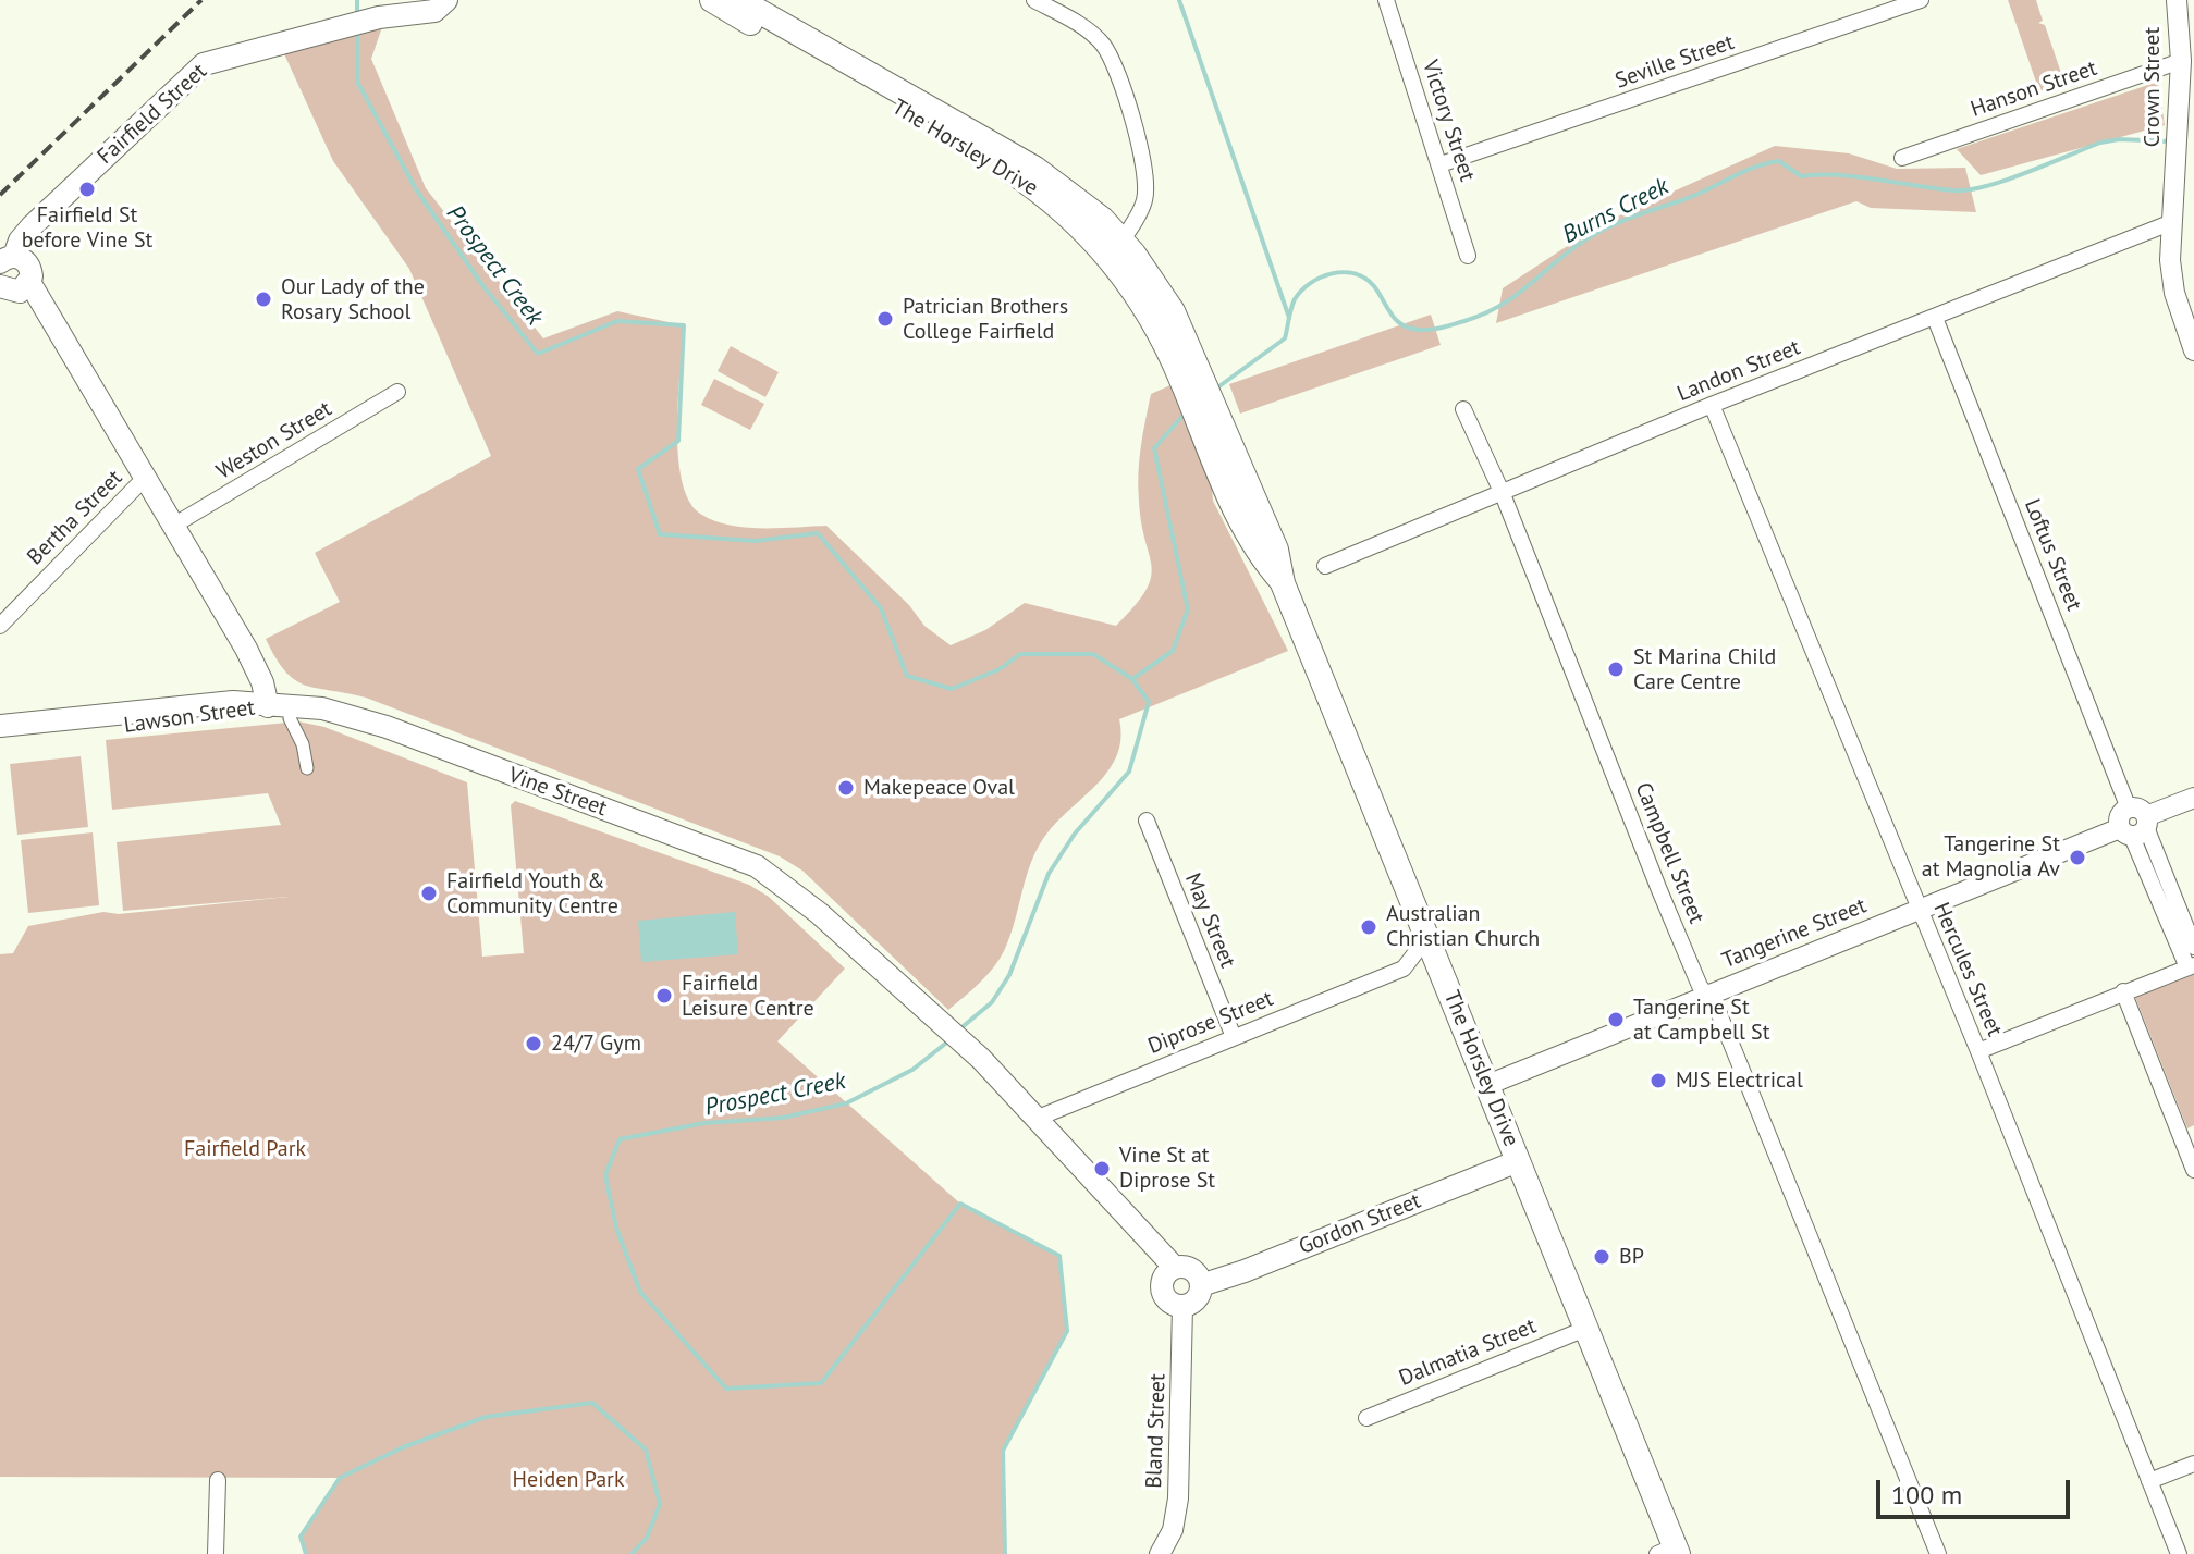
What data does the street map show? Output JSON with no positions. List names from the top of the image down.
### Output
{
  "streets": {
    "main road": [
      "Fairfield Street",
      "The Horsley Drive",
      "Lawson Street",
      "Vine Street",
      "Gordon Street"
    ],
    "street": [
      "Seville Street",
      "Crown Street",
      "Hanson Street",
      "Victory Street",
      "Landon Street",
      "Weston Street",
      "Bertha Street",
      "Loftus Street",
      "Campbell Street",
      "May Street",
      "Tangerine Street",
      "Hercules Street",
      "Diprose Street",
      "Dalmatia Street",
      "Bland Street"
    ]
  },
  "crossings": [
    ["Seville Street", "Victory Street"],
    ["Crown Street", "Hanson Street"],
    ["Crown Street", "Landon Street"],
    ["The Horsley Drive", "Tangerine Street"],
    ["The Horsley Drive", "Gordon Street"],
    ["The Horsley Drive", "Dalmatia Street"],
    ["Landon Street", "Loftus Street"],
    ["Landon Street", "Campbell Street"],
    ["Landon Street", "Hercules Street"],
    ["Loftus Street", "Tangerine Street"],
    ["Lawson Street", "Vine Street"],
    ["Vine Street", "Diprose Street"],
    ["Vine Street", "Gordon Street"],
    ["Vine Street", "Bland Street"],
    ["Campbell Street", "Tangerine Street"],
    ["May Street", "Diprose Street"],
    ["Tangerine Street", "Hercules Street"],
    ["Gordon Street", "Bland Street"]
  ],
  "water": ["Burns Creek", "Prospect Creek"],
  "parks": ["Fairfield Park", "Heiden Park"],
  "places": [
    "Fairfield St before Vine St",
    "Our Lady of the Rosary School",
    "Patrician Brothers College Fairfield",
    "St Marina Child Care Centre",
    "Makepeace Oval",
    "Tangerine St at Magnolia Av",
    "Fairfield Youth & Community Centre",
    "Australian Christian Church",
    "Fairfield Leisure Centre",
    "Tangerine St at Campbell St",
    "24/7 Gym",
    "MJS Electrical",
    "Vine St at Diprose St",
    "BP"
  ],
  "scale_bar": "100 m"
}
